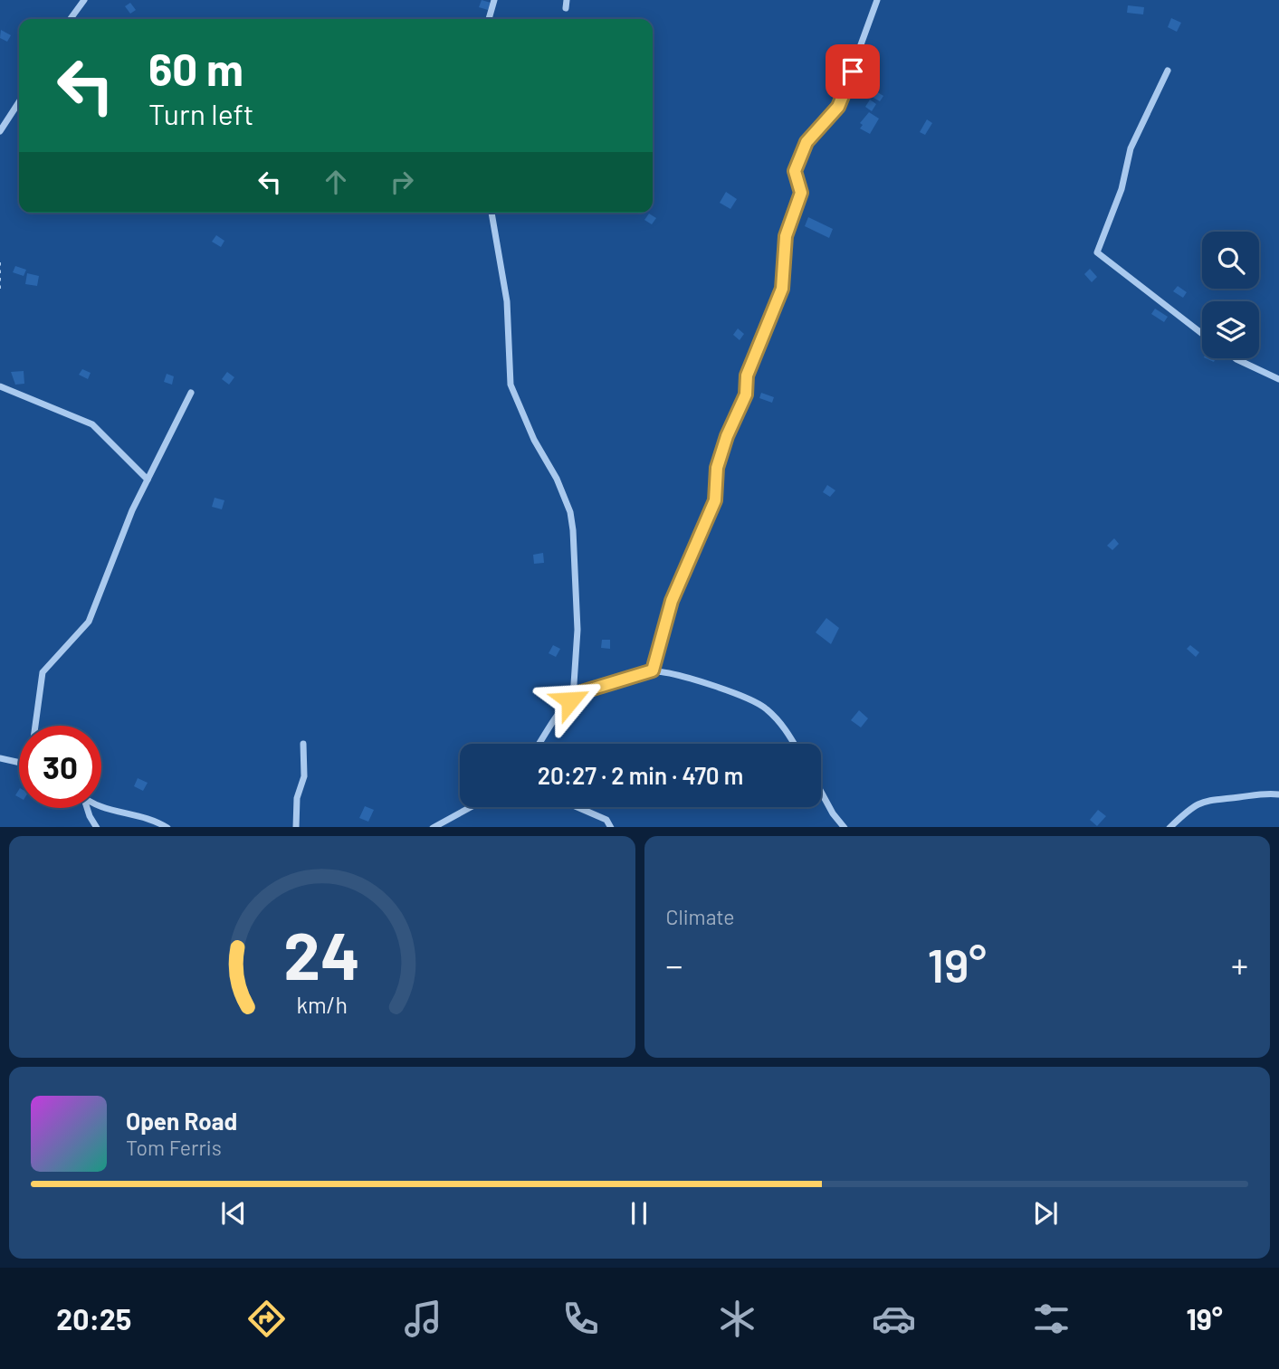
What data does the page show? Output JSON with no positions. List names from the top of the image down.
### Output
{
  "page": {
    "turn": ["60 m", "Turn left"],
    "limit": "30",
    "trip": "20:27 · 2 min · 470 m",
    "tile": "Climate",
    "heat": ["−", "19°", "+"],
    "song": ["Open Road", "Tom Ferris"],
    "tabs": ["20:25", "19°"],
    "gauge": ["24", "km/h"]
  }
}
